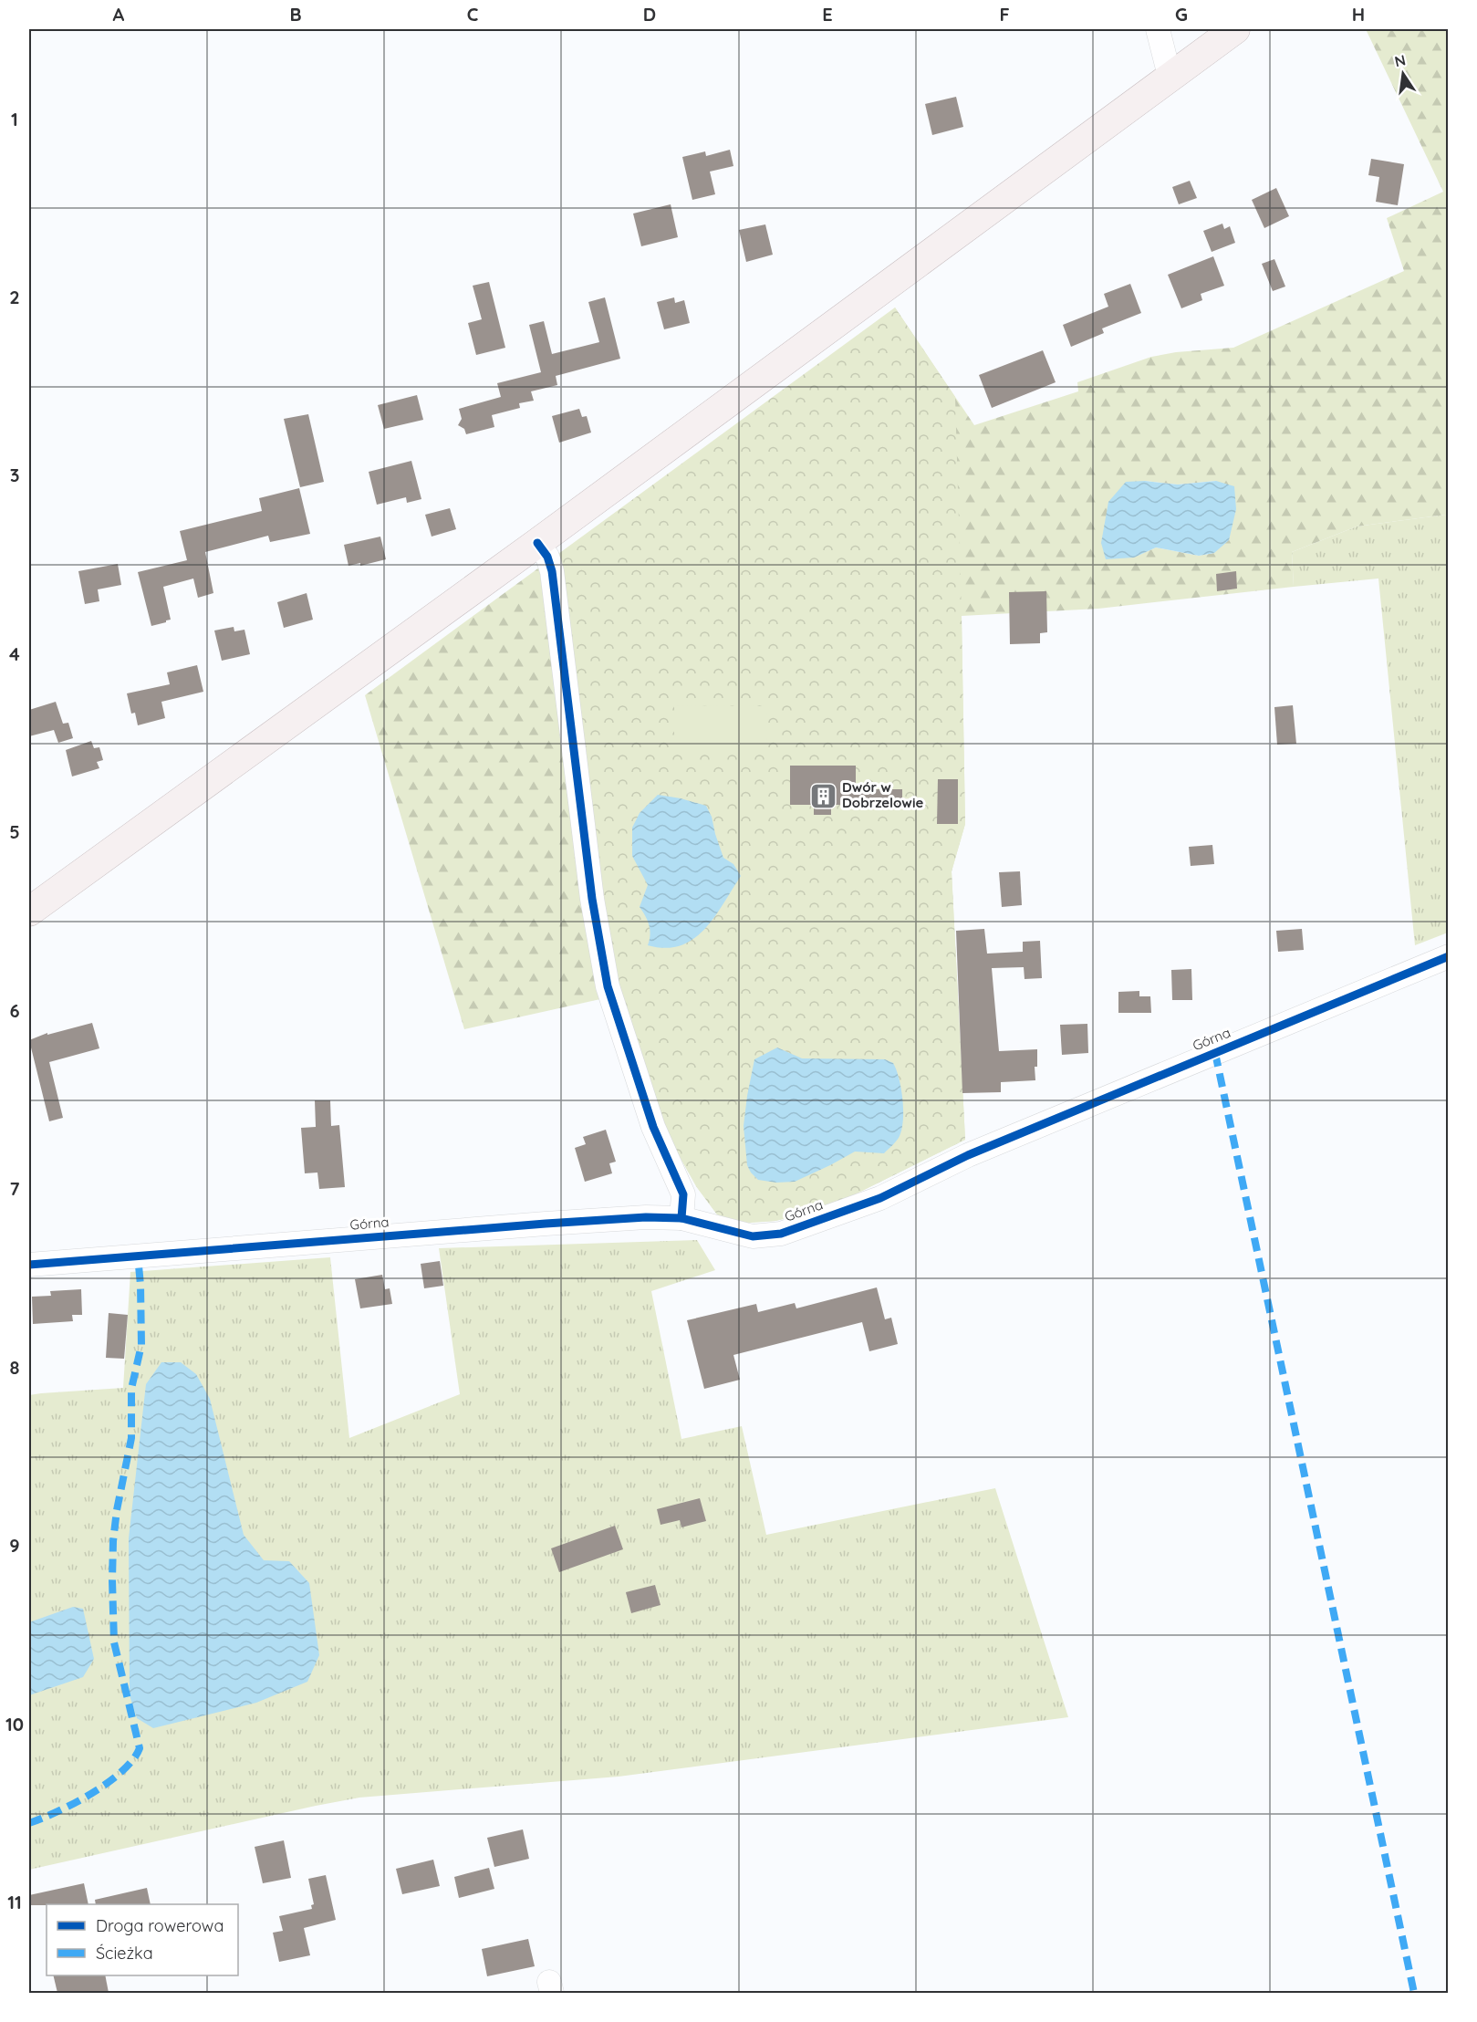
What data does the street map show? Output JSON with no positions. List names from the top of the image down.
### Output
{
  "streets": {
    "street": ["Górna"]
  },
  "places": {
    "building": ["Dwór w Dobrzelowie"]
  },
  "legend": ["Droga rowerowa", "Ścieżka"],
  "north": "top",
  "grid": {
    "columns": [
      "A",
      "B",
      "C",
      "D",
      "E",
      "F",
      "G",
      "H"
    ],
    "rows": [
      "1",
      "2",
      "3",
      "4",
      "5",
      "6",
      "7",
      "8",
      "9",
      "10",
      "11"
    ]
  }
}
